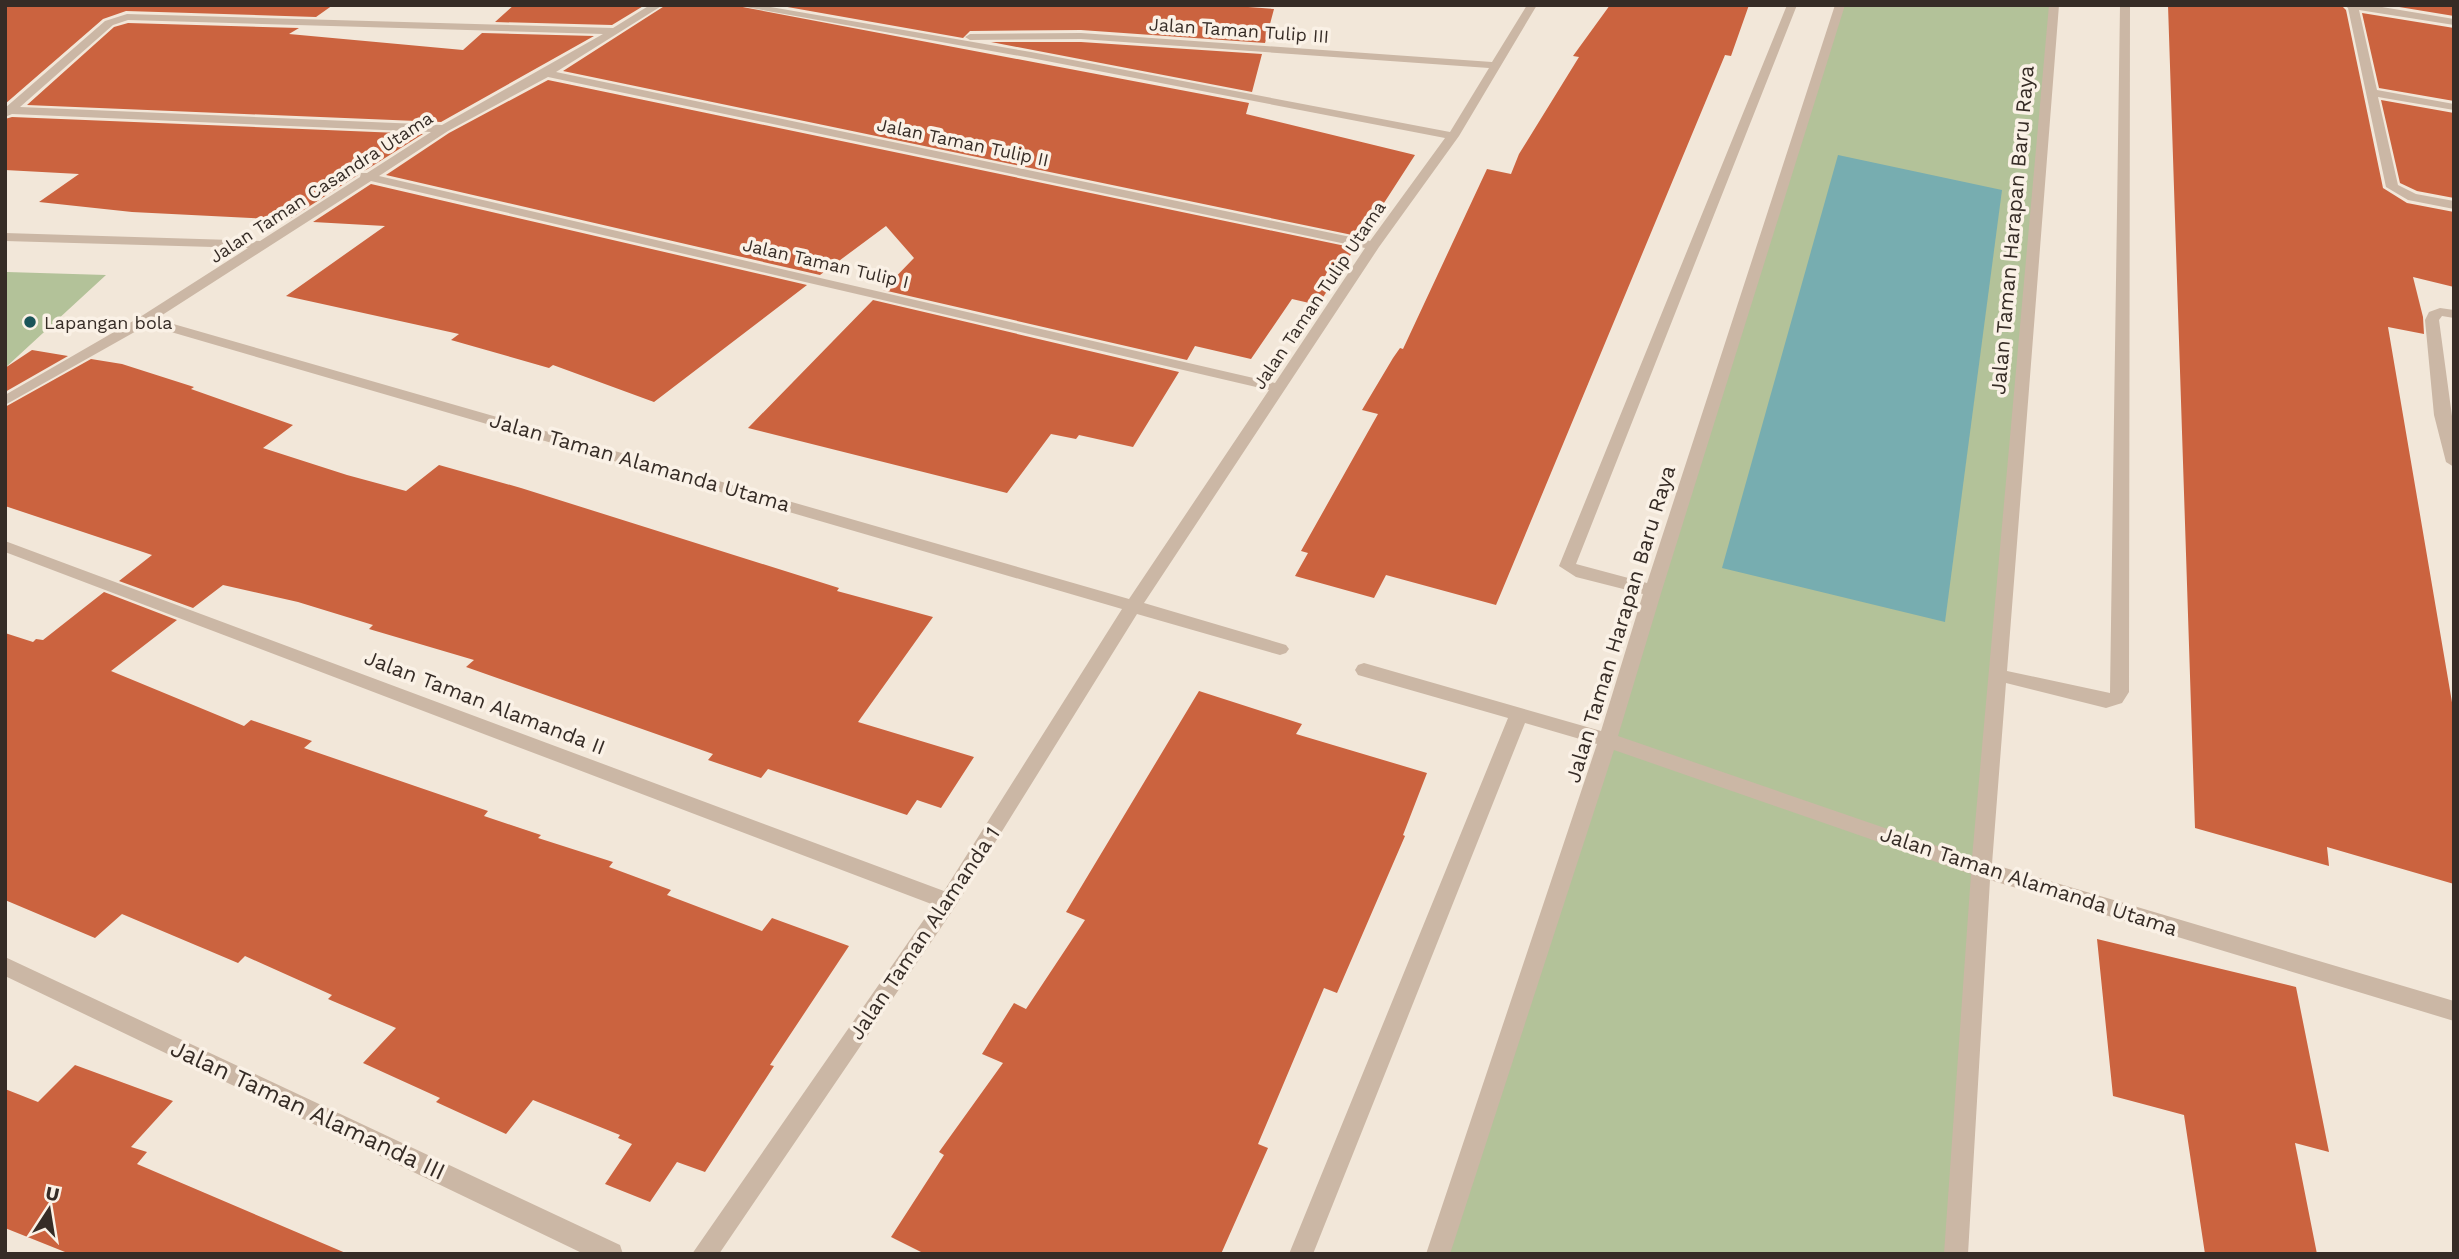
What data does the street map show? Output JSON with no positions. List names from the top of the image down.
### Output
{
  "streets": {
    "street": [
      "Jalan Taman Tulip III",
      "Jalan Taman Tulip II",
      "Jalan Taman Casandra Utama",
      "Jalan Taman Harapan Baru Raya",
      "Jalan Taman Tulip I",
      "Jalan Taman Tulip Utama",
      "Jalan Taman Alamanda Utama",
      "Jalan Taman Alamanda II",
      "Jalan Taman Alamanda 1",
      "Jalan Taman Alamanda III"
    ]
  },
  "crossings": [
    ["Jalan Taman Tulip III", "Jalan Taman Tulip Utama"],
    ["Jalan Taman Tulip II", "Jalan Taman Casandra Utama"],
    ["Jalan Taman Tulip II", "Jalan Taman Tulip Utama"],
    ["Jalan Taman Casandra Utama", "Jalan Taman Tulip I"],
    ["Jalan Taman Casandra Utama", "Jalan Taman Alamanda Utama"],
    ["Jalan Taman Harapan Baru Raya", "Jalan Taman Alamanda Utama"],
    ["Jalan Taman Tulip I", "Jalan Taman Tulip Utama"],
    ["Jalan Taman Tulip Utama", "Jalan Taman Alamanda Utama"],
    ["Jalan Taman Tulip Utama", "Jalan Taman Alamanda 1"],
    ["Jalan Taman Alamanda Utama", "Jalan Taman Alamanda 1"],
    ["Jalan Taman Alamanda II", "Jalan Taman Alamanda 1"]
  ],
  "places": ["Lapangan bola"],
  "north": "top"
}
